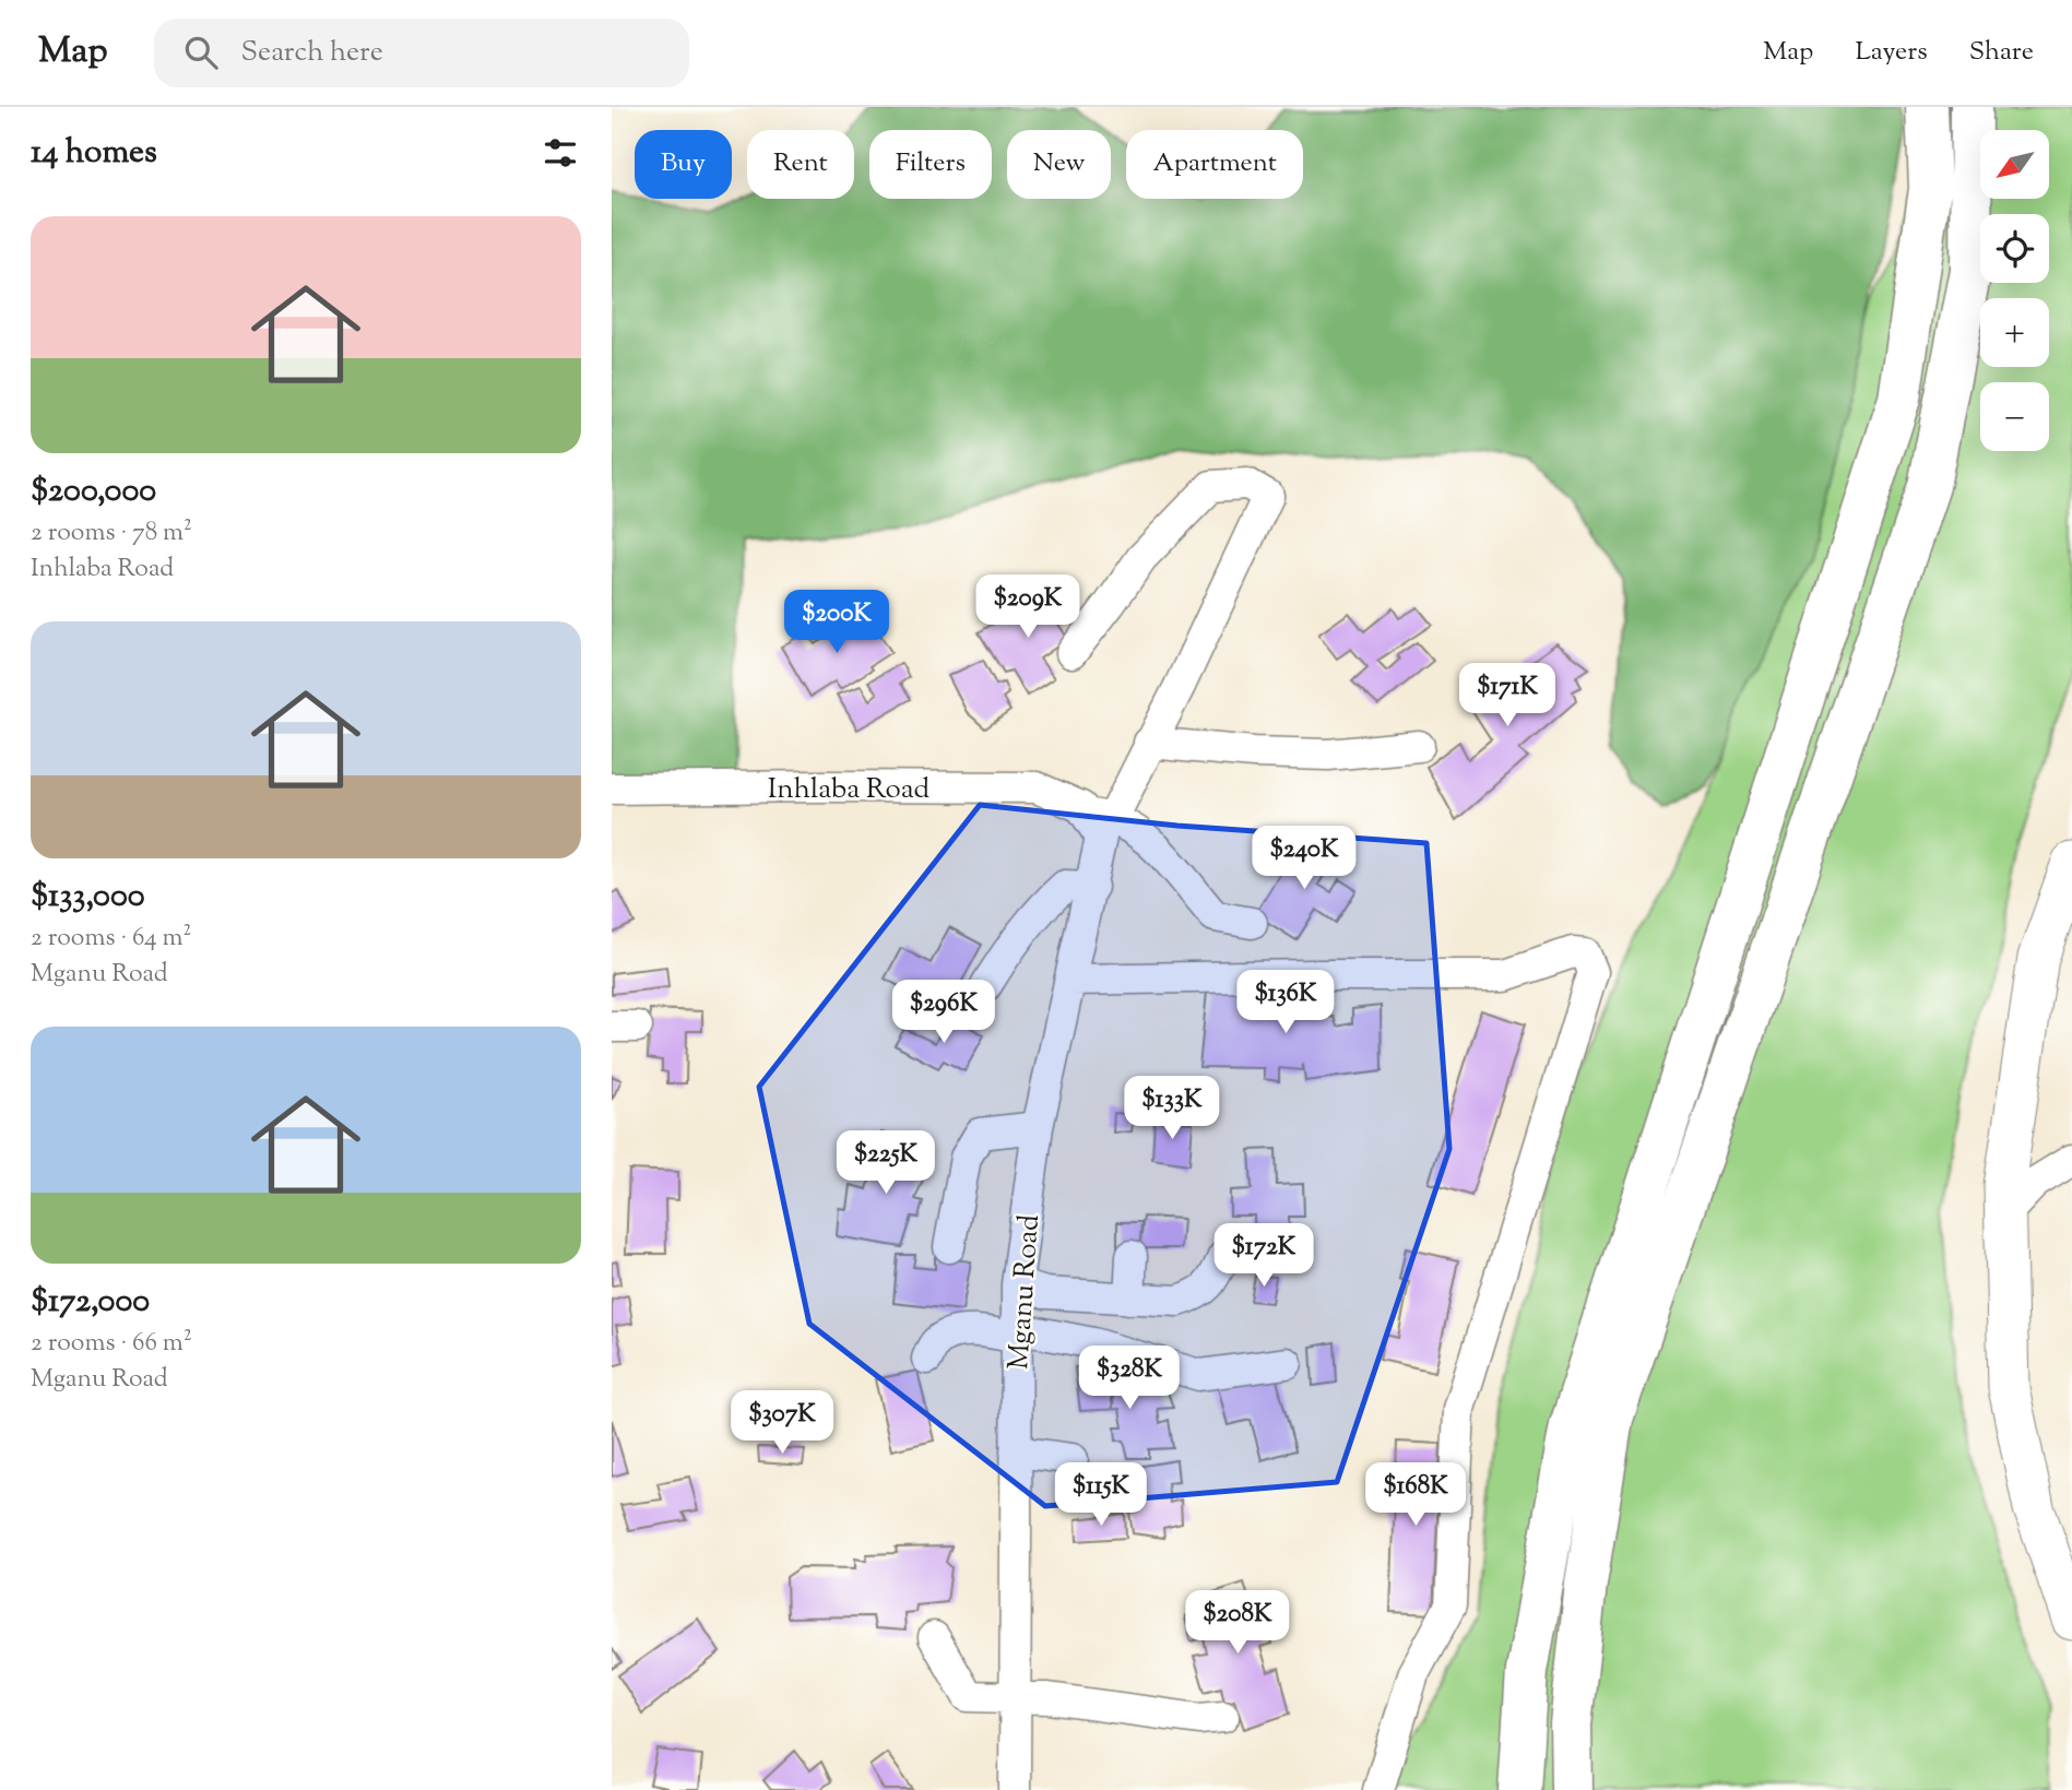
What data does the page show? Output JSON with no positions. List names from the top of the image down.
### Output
{
  "streets": {
    "street": ["Inhlaba Road", "Mganu Road"]
  },
  "crossings": [
    ["Inhlaba Road", "Mganu Road"]
  ],
  "north": "bottom left",
  "page": {
    "header": "Map",
    "search": "Search here",
    "nav": ["Map", "Layers", "Share"],
    "heading": "14 homes",
    "map_buttons": ["+", "−"],
    "chip": [
      "Buy",
      "Rent",
      "Filters",
      "New",
      "Apartment"
    ],
    "list": [
      {
        "name": "$200,000",
        "note": "2 rooms · 78 m² · Inhlaba Road"
      },
      {
        "name": "$133,000",
        "note": "2 rooms · 64 m² · Mganu Road"
      },
      {
        "name": "$172,000",
        "note": "2 rooms · 66 m² · Mganu Road"
      }
    ],
    "price": [
      "$209K",
      "$200K",
      "$171K",
      "$240K",
      "$136K",
      "$296K",
      "$133K",
      "$225K",
      "$172K",
      "$328K",
      "$307K",
      "$115K",
      "$168K",
      "$208K"
    ]
  }
}
